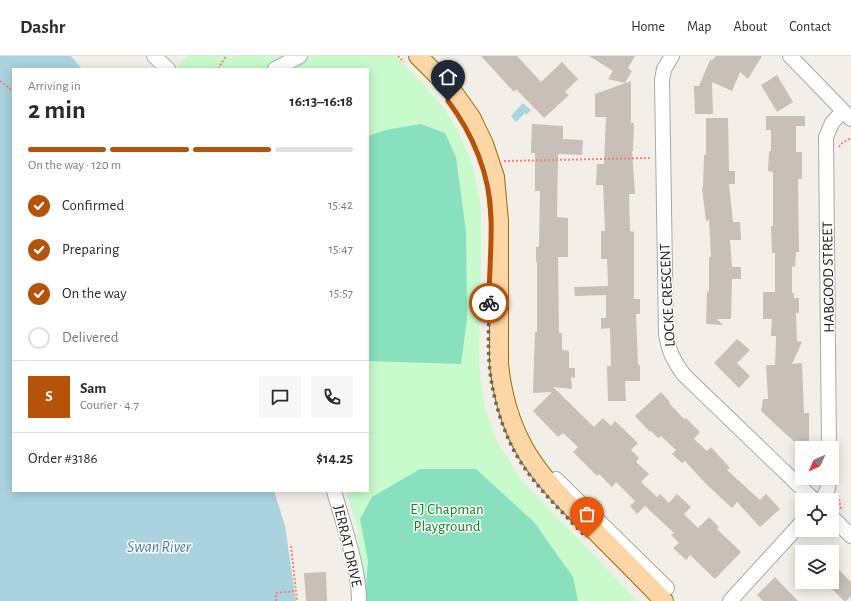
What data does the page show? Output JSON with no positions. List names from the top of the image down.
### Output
{
  "streets": {
    "street": ["HABGOOD STREET", "LOCKE CRESCENT", "JERRAT DRIVE"]
  },
  "water": ["Swan River"],
  "parks": ["E J Chapman Playground"],
  "north": "bottom left",
  "page": {
    "header": "Dashr",
    "nav": [
      "Home",
      "Map",
      "About",
      "Contact"
    ],
    "heading": ["2 min", "Arriving in", "16:13–16:18"],
    "panel": [
      "Sam",
      "Courier · 4.7",
      "Order #3186",
      "$14.25"
    ],
    "bar": "On the way · 120 m",
    "list": [
      ["Confirmed", "15:42"],
      ["Preparing", "15:47"],
      ["On the way", "15:57"],
      "Delivered"
    ],
    "round": "S"
  }
}
